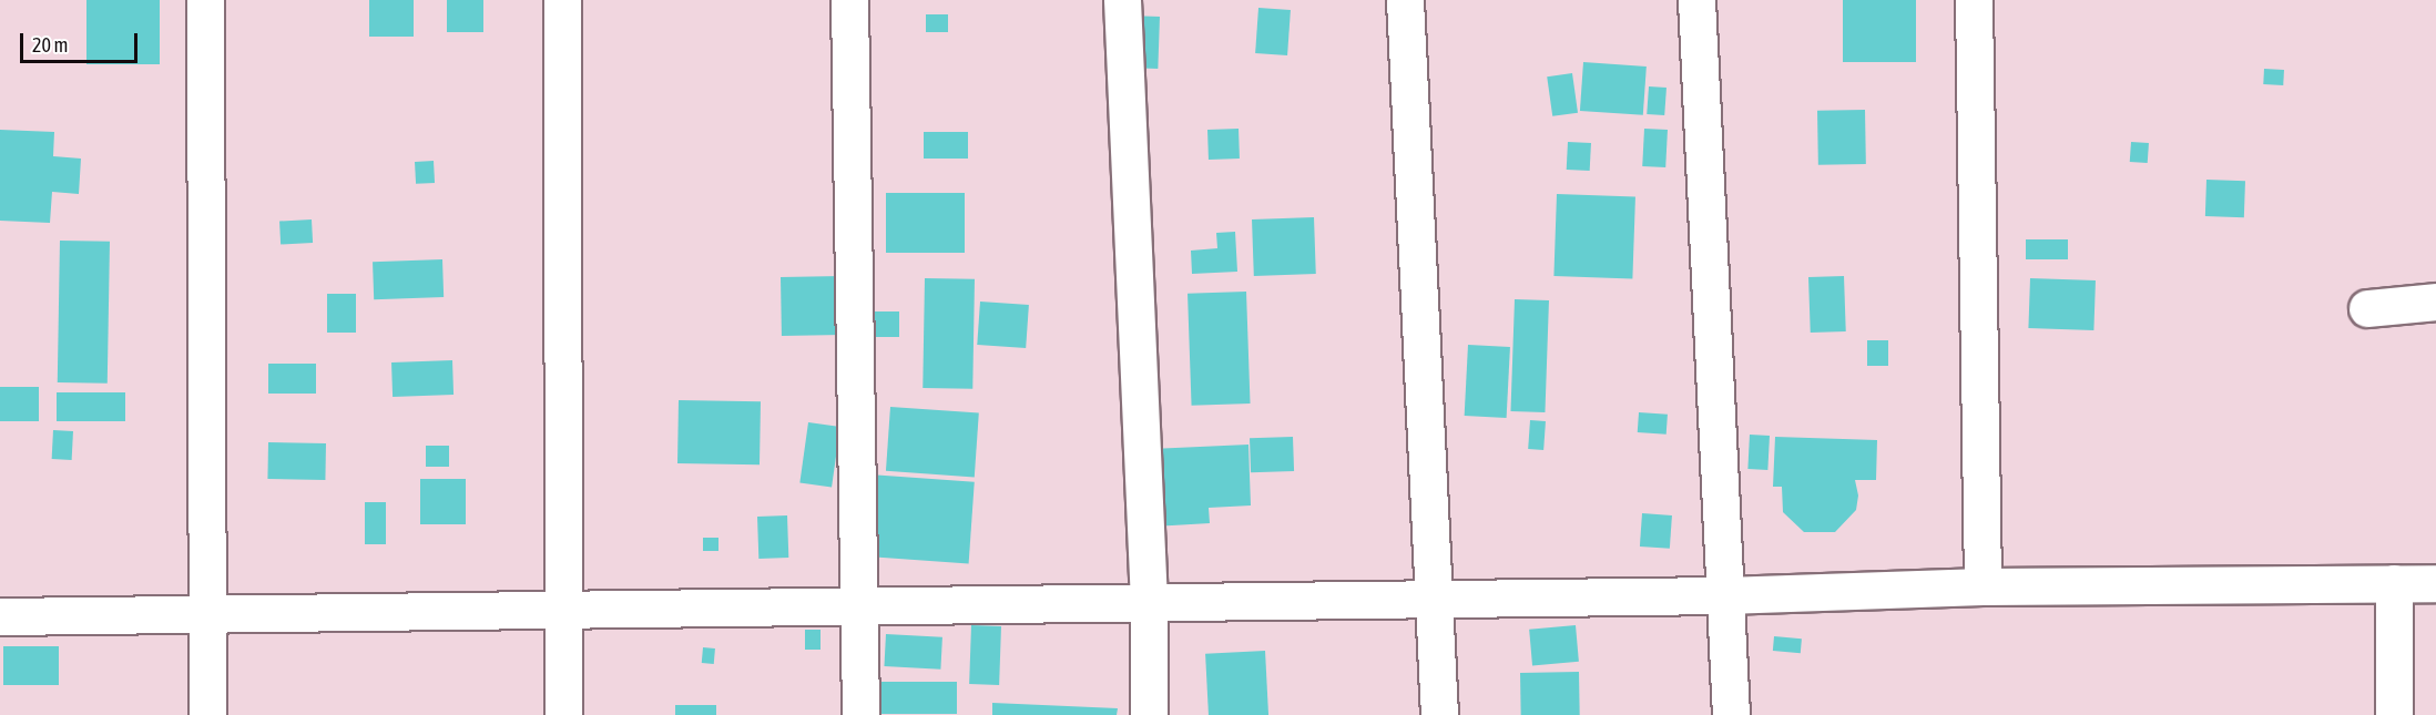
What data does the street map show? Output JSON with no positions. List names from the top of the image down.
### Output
{
  "scale_bar": "20 m"
}
